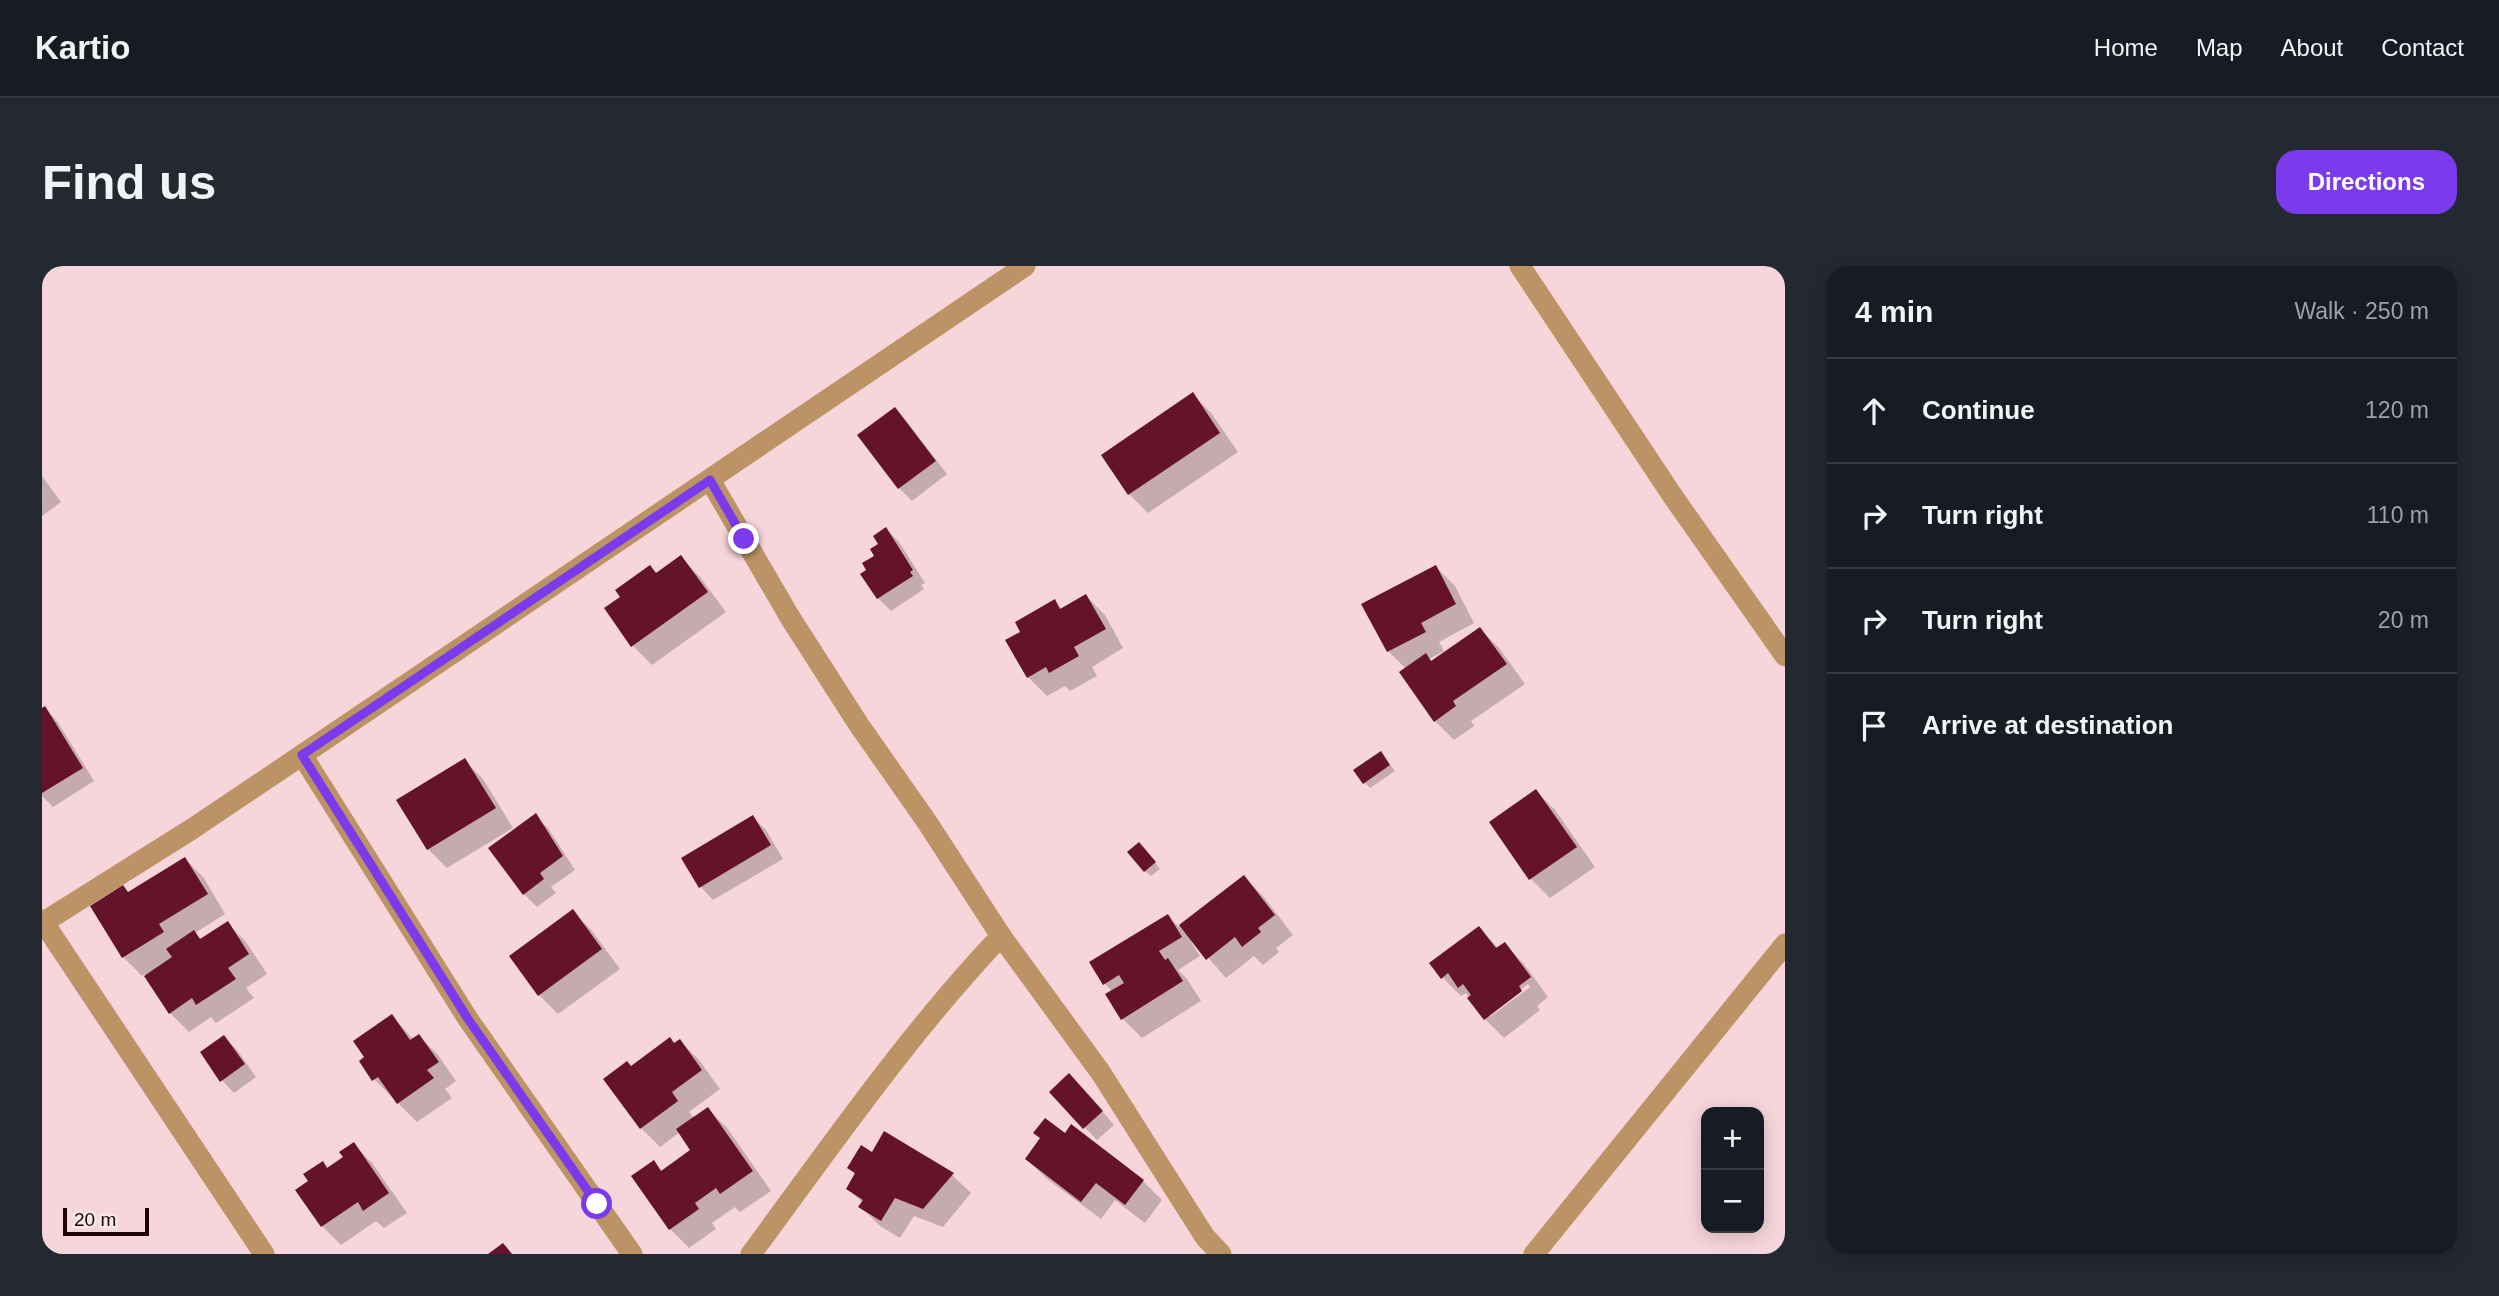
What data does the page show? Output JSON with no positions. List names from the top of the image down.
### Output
{
  "scale_bar": "20 m",
  "page": {
    "header": "Kartio",
    "nav": [
      "Home",
      "Map",
      "About",
      "Contact"
    ],
    "buttons": "Directions",
    "title": "Find us",
    "heading": ["4 min", "Walk · 250 m"],
    "list": [
      ["Continue", "120 m"],
      ["Turn right", "110 m"],
      ["Turn right", "20 m"],
      "Arrive at destination"
    ],
    "map_buttons": ["+", "−"],
    "scale": "20 m"
  }
}
